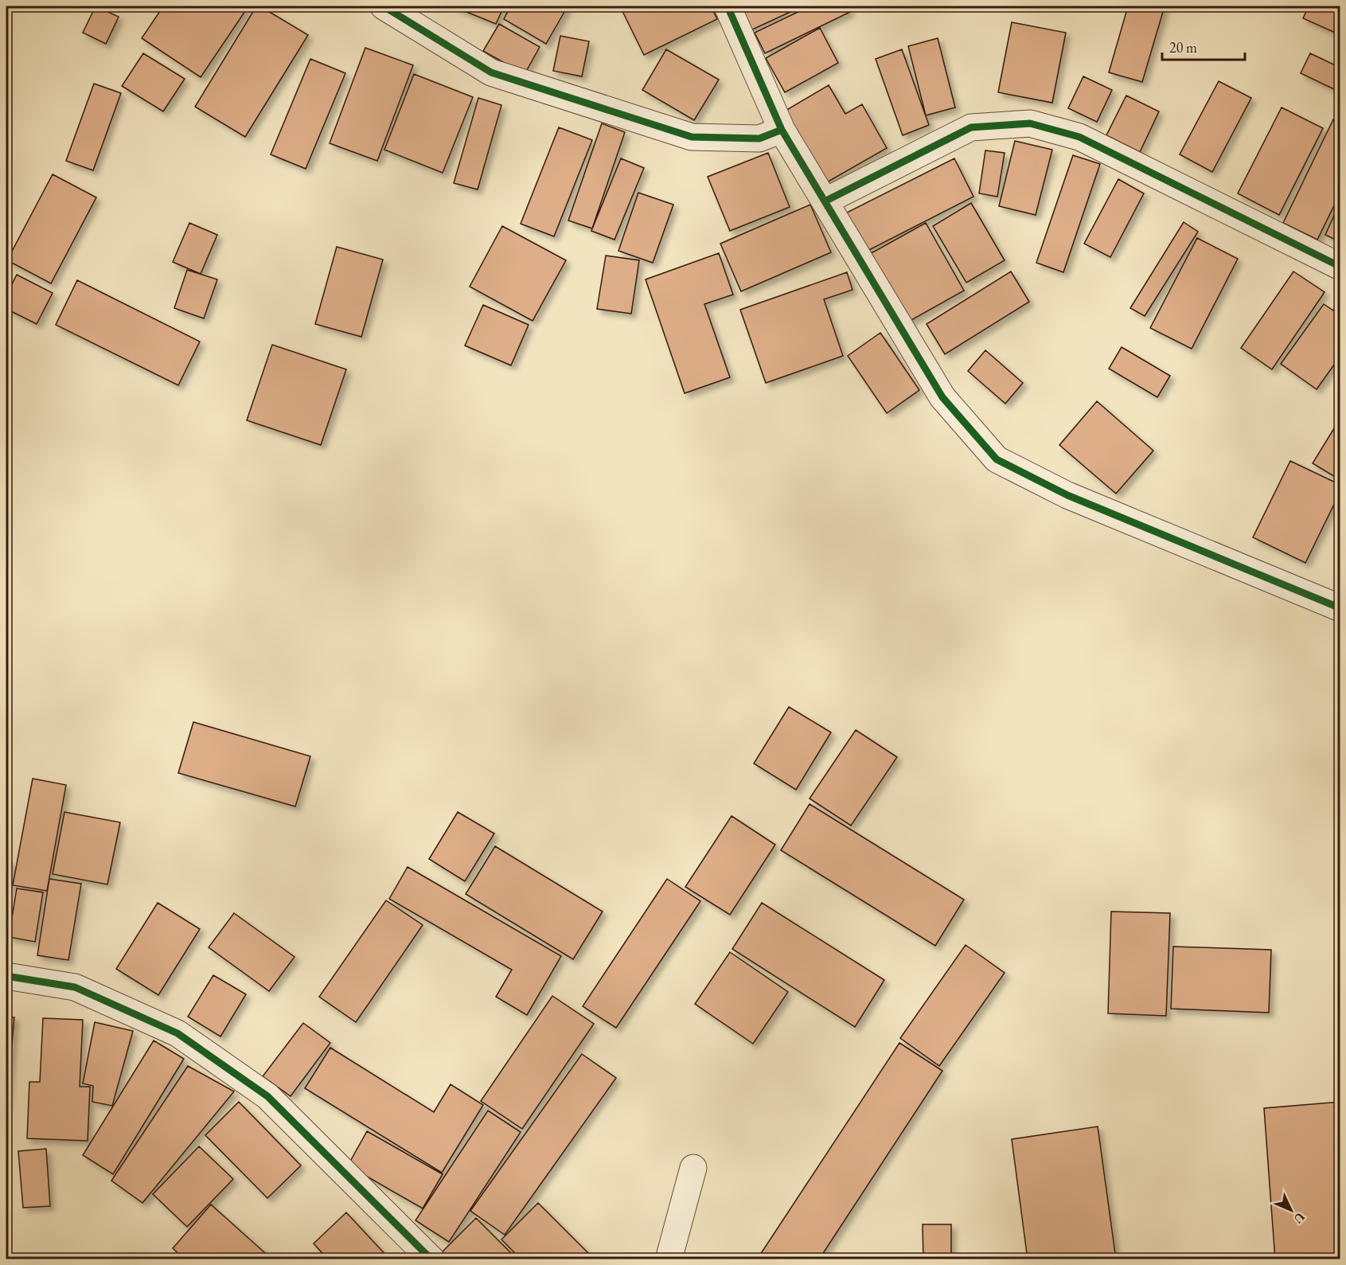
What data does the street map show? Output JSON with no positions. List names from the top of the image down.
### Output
{
  "scale_bar": "20 m",
  "north": "bottom right"
}
